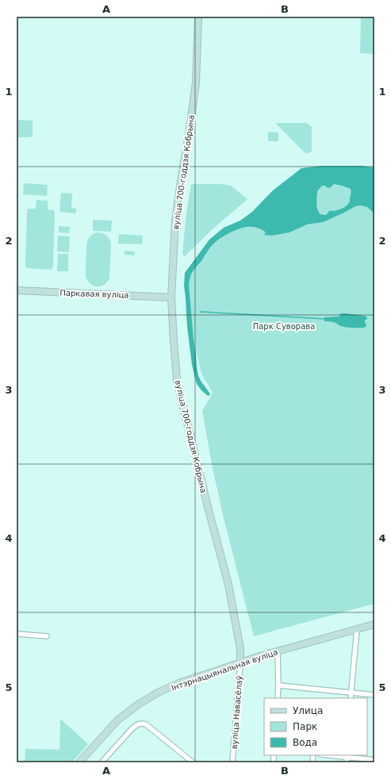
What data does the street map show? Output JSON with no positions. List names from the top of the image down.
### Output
{
  "streets": {
    "street": [
      "вуліца 700-годдзя Кобрына",
      "Паркавая вуліца",
      "Інтэрнацыянальная вуліца",
      "вуліца Навасёлаў"
    ]
  },
  "crossings": [
    ["вуліца 700-годдзя Кобрына", "Паркавая вуліца"],
    ["вуліца 700-годдзя Кобрына", "Інтэрнацыянальная вуліца"],
    ["вуліца 700-годдзя Кобрына", "вуліца Навасёлаў"],
    ["Інтэрнацыянальная вуліца", "вуліца Навасёлаў"]
  ],
  "parks": ["Парк Суворава"],
  "legend": ["Улица", "Парк", "Вода"],
  "grid": {
    "columns": ["A", "B"],
    "rows": [
      "1",
      "2",
      "3",
      "4",
      "5"
    ]
  }
}
